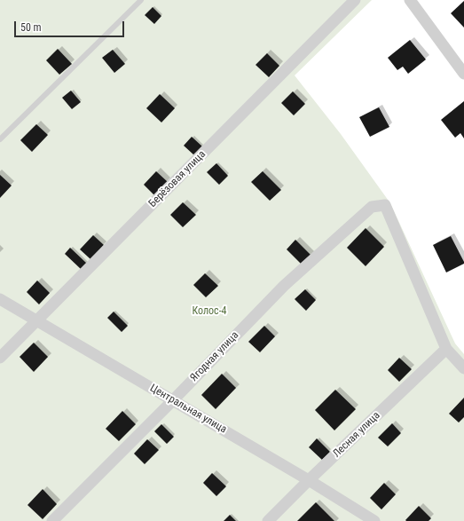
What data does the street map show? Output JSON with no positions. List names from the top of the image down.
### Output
{
  "streets": {
    "street": [
      "Берёзовая улица",
      "Ягодная улица",
      "Центральная улица",
      "Лесная улица"
    ]
  },
  "crossings": [
    ["Берёзовая улица", "Центральная улица"],
    ["Ягодная улица", "Центральная улица"],
    ["Ягодная улица", "Лесная улица"],
    ["Центральная улица", "Лесная улица"]
  ],
  "parks": ["Колос-4"],
  "scale_bar": "50 m"
}
